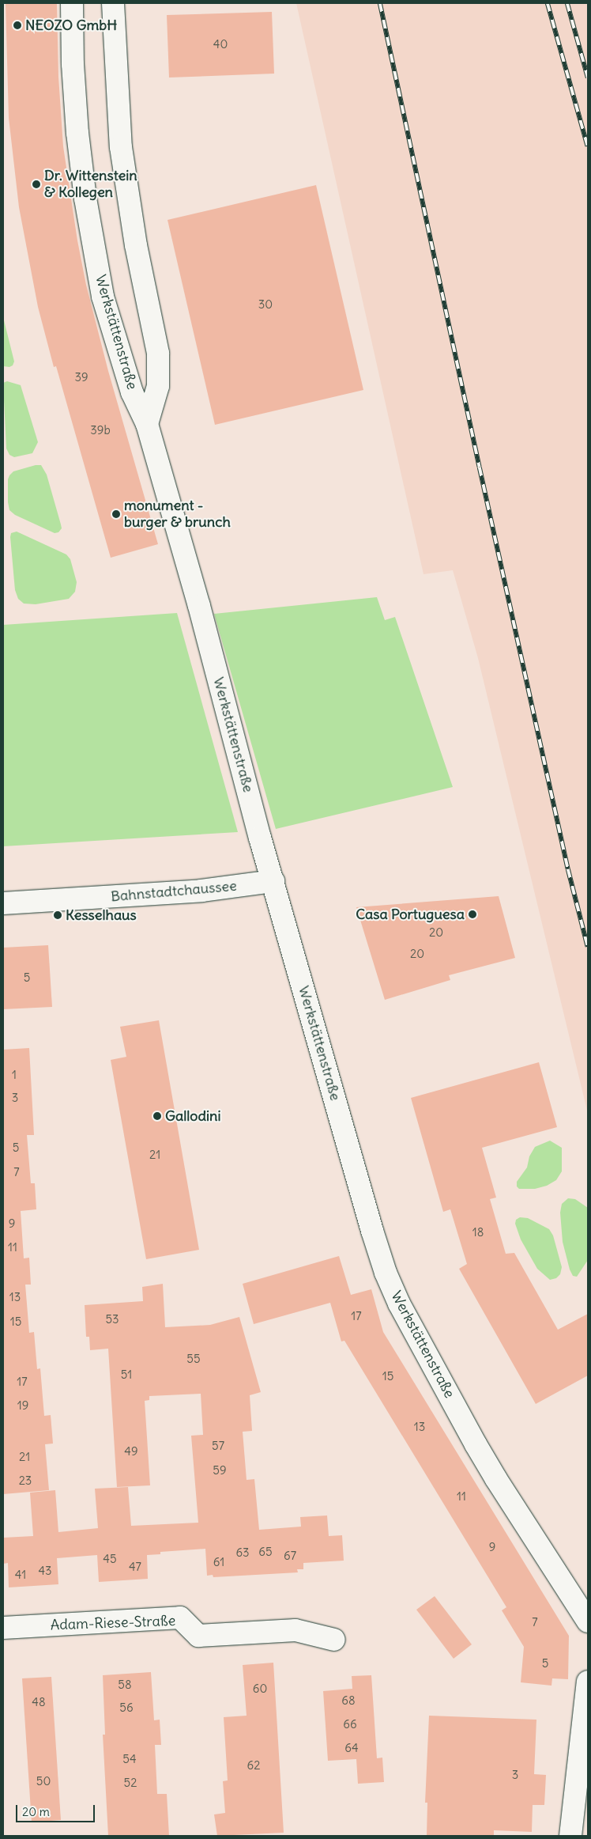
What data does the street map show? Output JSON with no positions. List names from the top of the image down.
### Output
{
  "streets": {
    "street": ["Werkstättenstraße", "Bahnstadtchaussee", "Adam-Riese-Straße"]
  },
  "crossings": [
    ["Werkstättenstraße", "Bahnstadtchaussee"]
  ],
  "places": [
    "NEOZO GmbH",
    "Dr. Wittenstein & Kollegen",
    "monument - burger & brunch",
    "Casa Portuguesa",
    "Kesselhaus",
    "Gallodini"
  ],
  "house_numbers": [
    "40",
    "30",
    "39",
    "39b",
    "20",
    "20",
    "5",
    "1",
    "3",
    "5",
    "21",
    "7",
    "9",
    "18",
    "11",
    "13",
    "17",
    "53",
    "15",
    "55",
    "51",
    "15",
    "17",
    "19",
    "13",
    "57",
    "49",
    "21",
    "59",
    "23",
    "11",
    "9",
    "65",
    "63",
    "67",
    "45",
    "61",
    "47",
    "43",
    "41",
    "7",
    "5",
    "58",
    "60",
    "68",
    "48",
    "56",
    "66",
    "64",
    "54",
    "62",
    "3",
    "50",
    "52"
  ],
  "scale_bar": "20 m"
}
